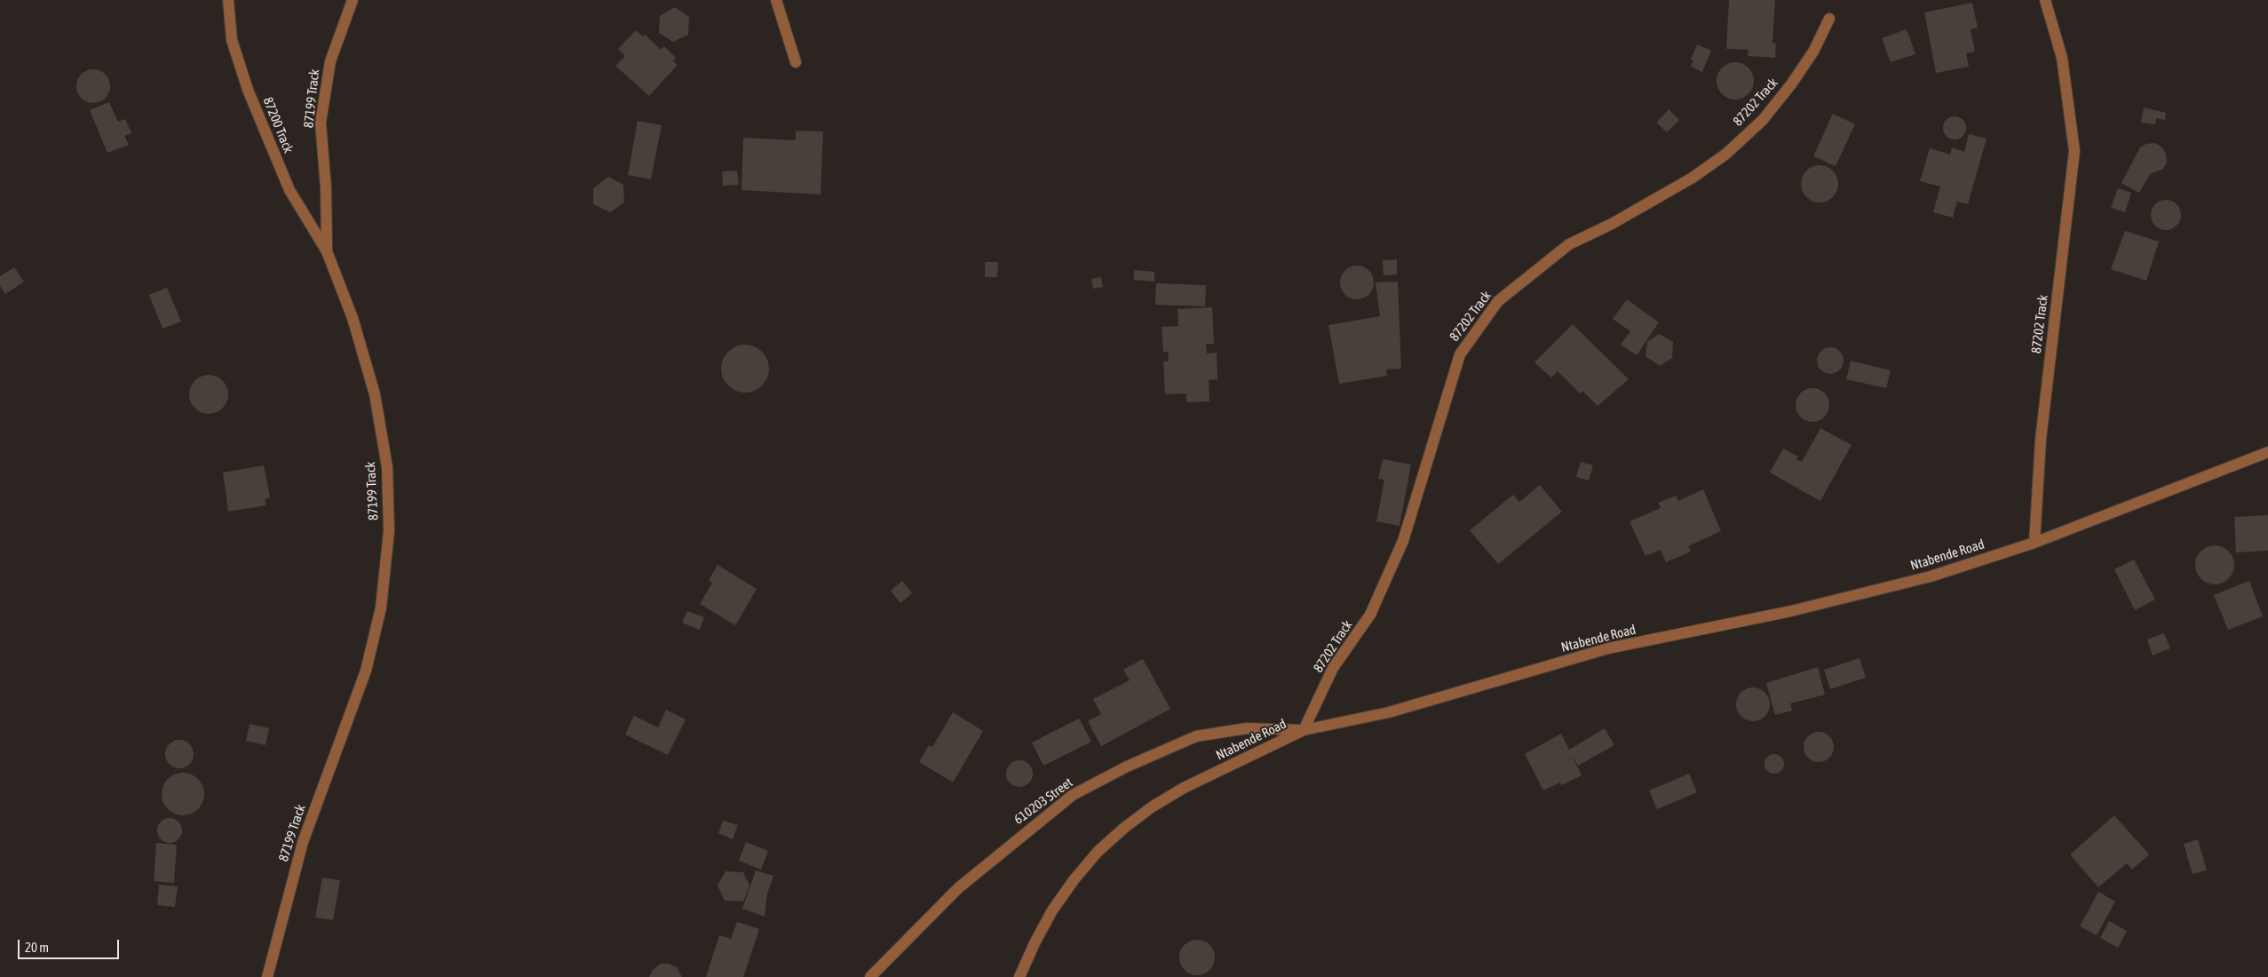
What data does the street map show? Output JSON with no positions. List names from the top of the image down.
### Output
{
  "streets": {
    "street": [
      "87199 Track",
      "87202 Track",
      "87200 Track",
      "Ntabende Road",
      "610203 Street"
    ]
  },
  "crossings": [
    ["87199 Track", "87200 Track"],
    ["87202 Track", "Ntabende Road"],
    ["87202 Track", "610203 Street"],
    ["Ntabende Road", "610203 Street"]
  ],
  "scale_bar": "20 m"
}
